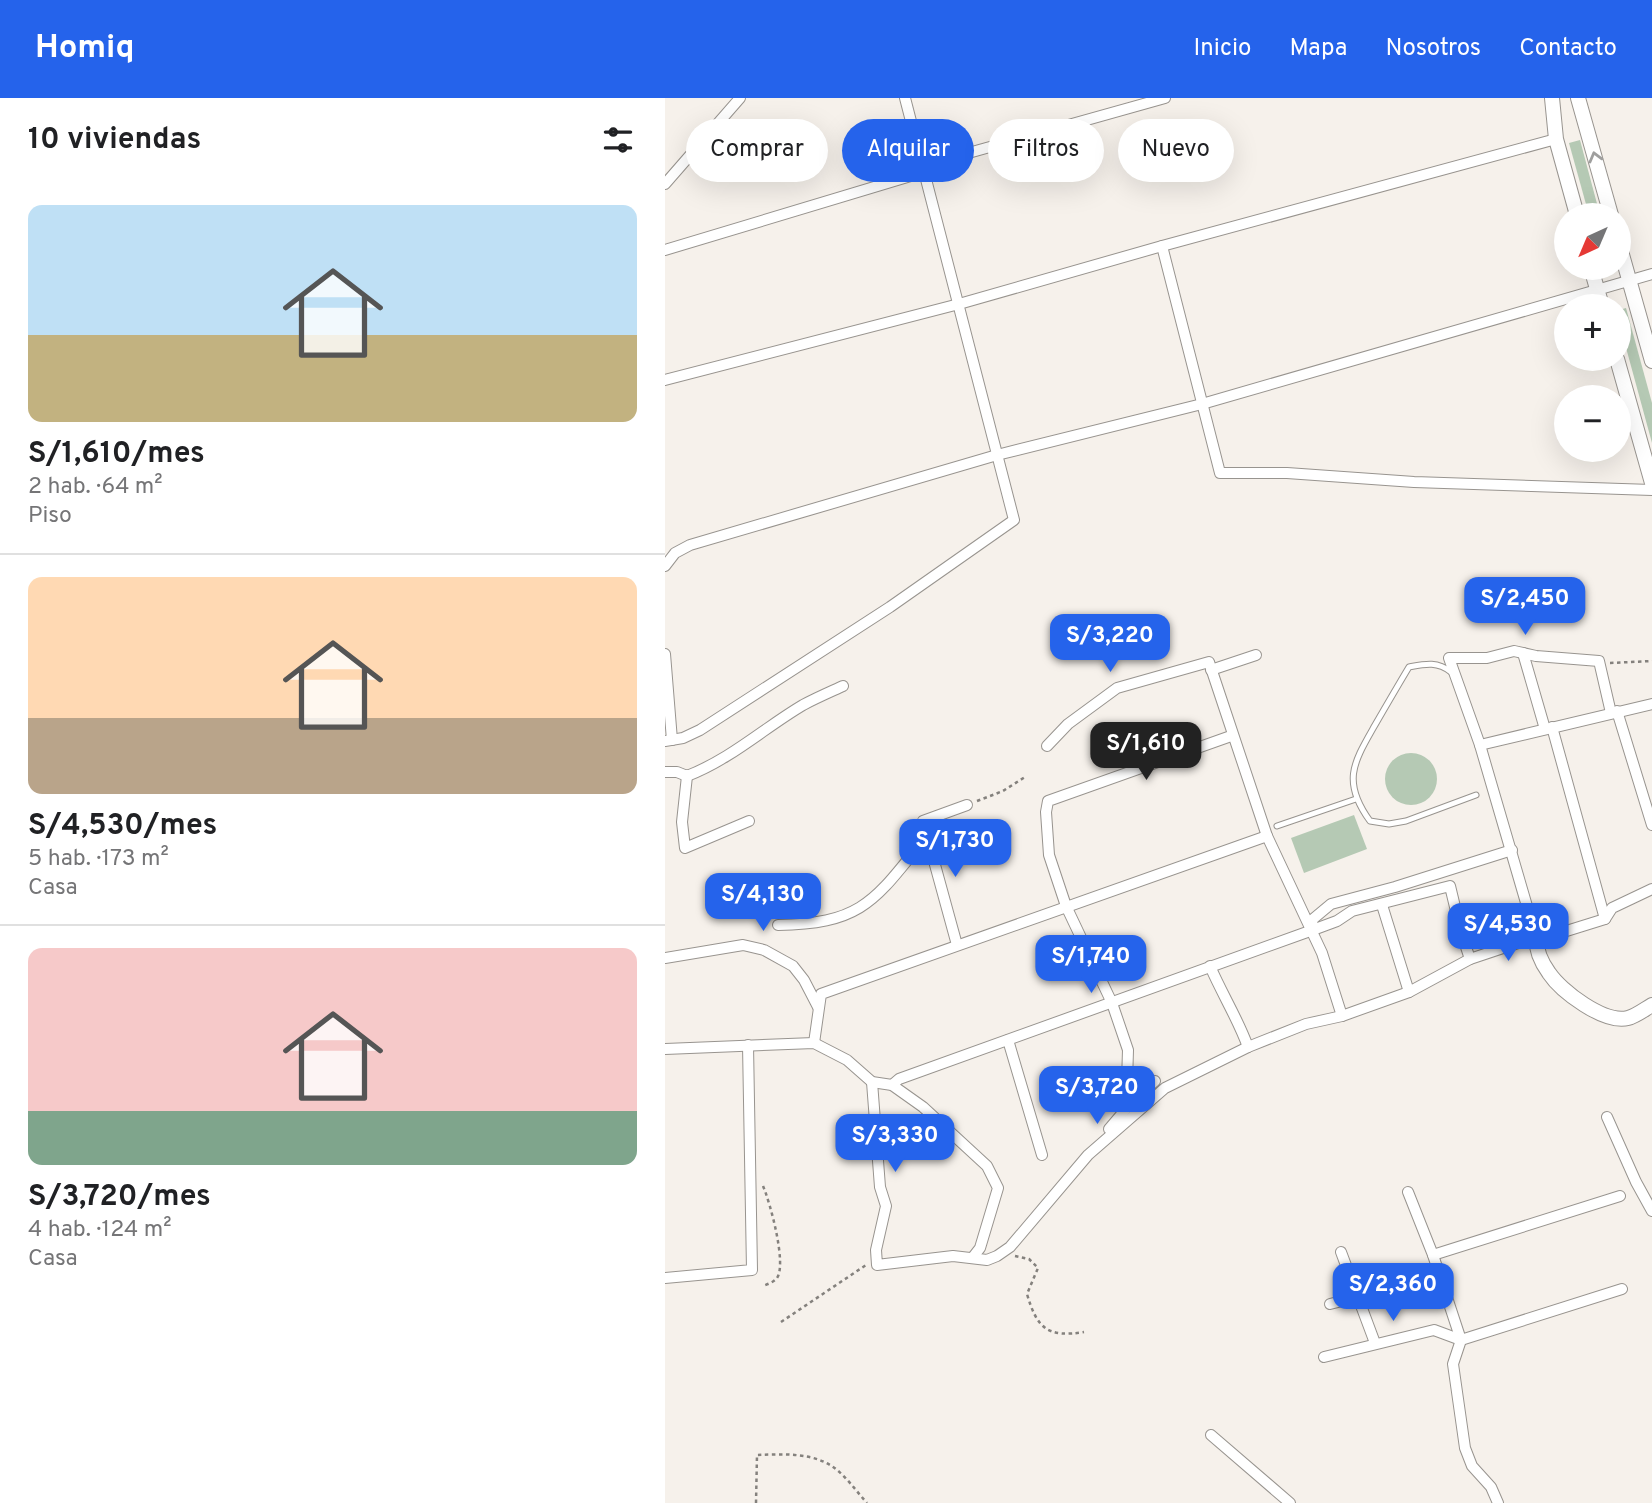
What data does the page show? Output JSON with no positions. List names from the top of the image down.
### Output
{
  "north": "bottom left",
  "page": {
    "header": "Homiq",
    "nav": [
      "Inicio",
      "Mapa",
      "Nosotros",
      "Contacto"
    ],
    "heading": "10 viviendas",
    "chip": [
      "Comprar",
      "Alquilar",
      "Filtros",
      "Nuevo"
    ],
    "list": [
      {
        "name": "S/1,610/mes",
        "note": "2 hab. · 64 m² · Piso"
      },
      {
        "name": "S/4,530/mes",
        "note": "5 hab. · 173 m² · Casa"
      },
      {
        "name": "S/3,720/mes",
        "note": "4 hab. · 124 m² · Casa"
      }
    ],
    "map_buttons": ["+", "−"],
    "price": [
      "S/2,450",
      "S/3,220",
      "S/1,610",
      "S/1,730",
      "S/4,130",
      "S/4,530",
      "S/1,740",
      "S/3,720",
      "S/3,330",
      "S/2,360"
    ]
  }
}
